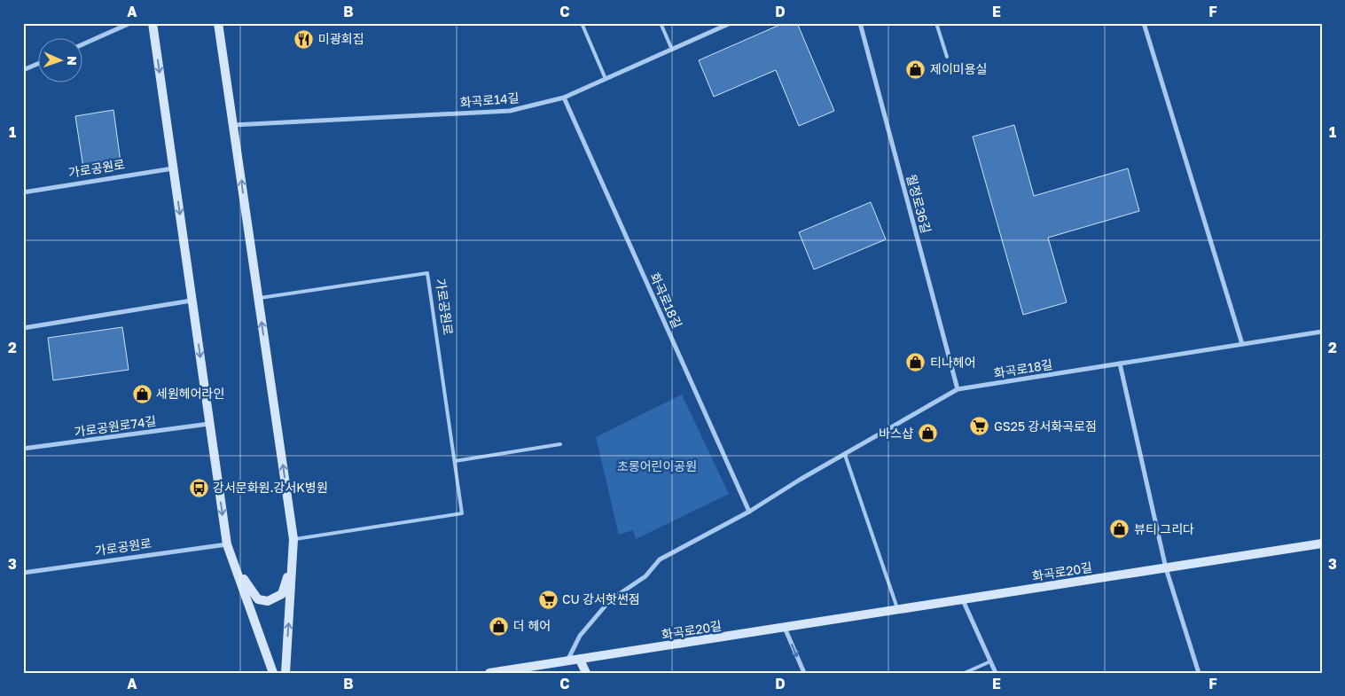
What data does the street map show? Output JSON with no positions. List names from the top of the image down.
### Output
{
  "streets": {
    "main road": ["화곡로20길"],
    "street": [
      "화곡로14길",
      "가로공원로",
      "월정로36길",
      "화곡로18길",
      "가로공원로74길"
    ]
  },
  "crossings": [
    ["화곡로14길", "화곡로18길"],
    ["월정로36길", "화곡로18길"],
    ["화곡로18길", "화곡로20길"]
  ],
  "parks": ["초롱어린이공원"],
  "places": {
    "restaurant": ["미광회집"],
    "shop": [
      "제이미용실",
      "티나헤어",
      "세원헤어라인",
      "바스샵",
      "뷰티 그리다",
      "더 헤어"
    ],
    "supermarket": ["GS25 강서화곡로점", "CU 강서핫썬점"],
    "bus stop": ["강서문화원.강서K병원"]
  },
  "north": "right",
  "grid": {
    "columns": [
      "A",
      "B",
      "C",
      "D",
      "E",
      "F"
    ],
    "rows": ["1", "2", "3"]
  }
}
